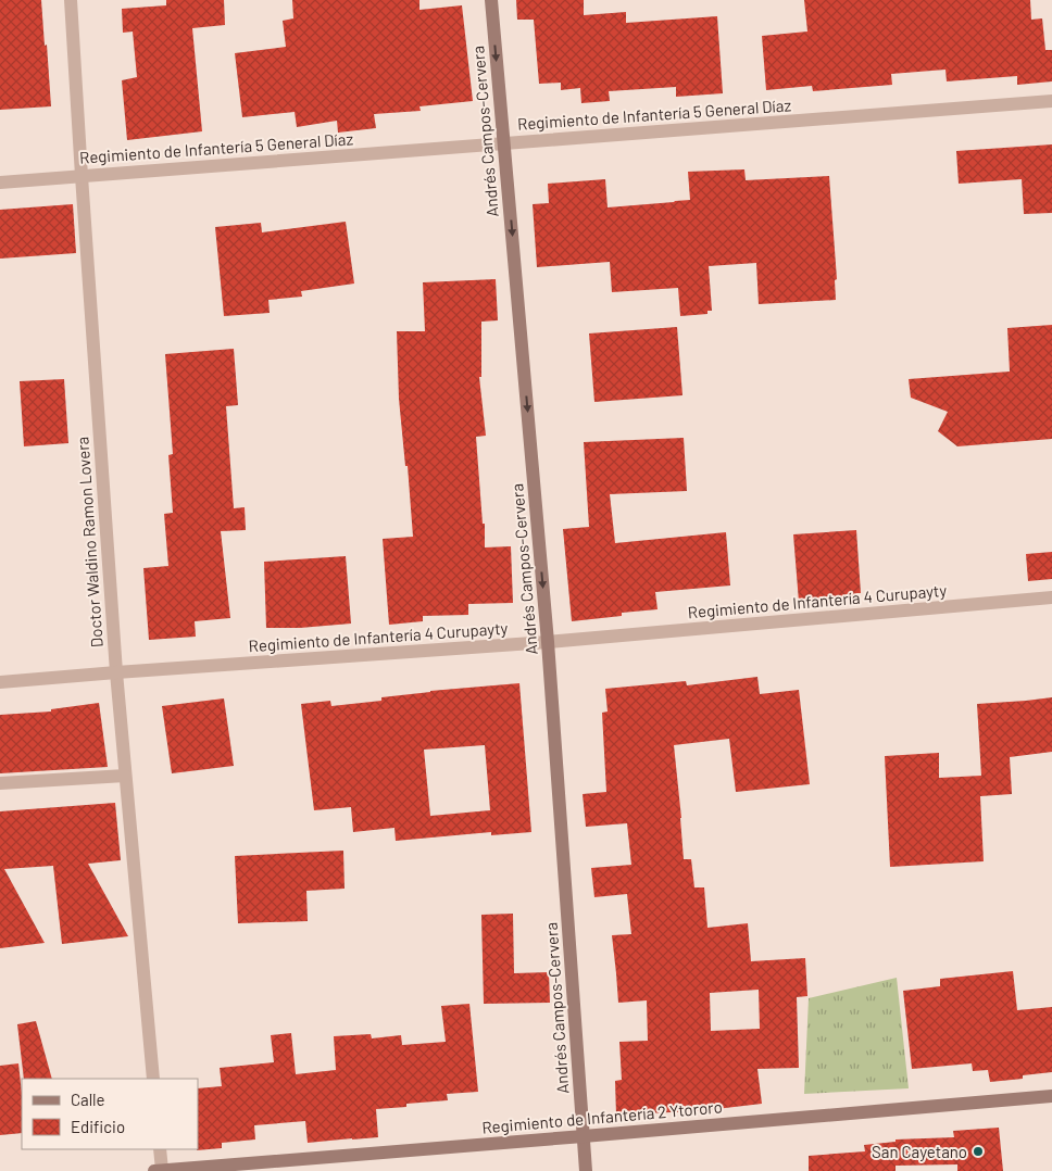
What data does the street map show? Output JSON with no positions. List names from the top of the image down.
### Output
{
  "streets": {
    "street": [
      "Regimiento de Infantería 5 General Díaz",
      "Andrés Campos-Cervera",
      "Doctor Waldino Ramon Lovera",
      "Regimiento de Infantería 4 Curupayty",
      "Regimiento de Infantería 2 Ytororo"
    ]
  },
  "crossings": [
    ["Regimiento de Infantería 5 General Díaz", "Andrés Campos-Cervera"],
    ["Regimiento de Infantería 5 General Díaz", "Doctor Waldino Ramon Lovera"],
    ["Andrés Campos-Cervera", "Regimiento de Infantería 4 Curupayty"],
    ["Andrés Campos-Cervera", "Regimiento de Infantería 2 Ytororo"],
    ["Doctor Waldino Ramon Lovera", "Regimiento de Infantería 4 Curupayty"]
  ],
  "one_way": ["Andrés Campos-Cervera"],
  "places": ["San Cayetano"],
  "legend": ["Calle", "Edificio"]
}
